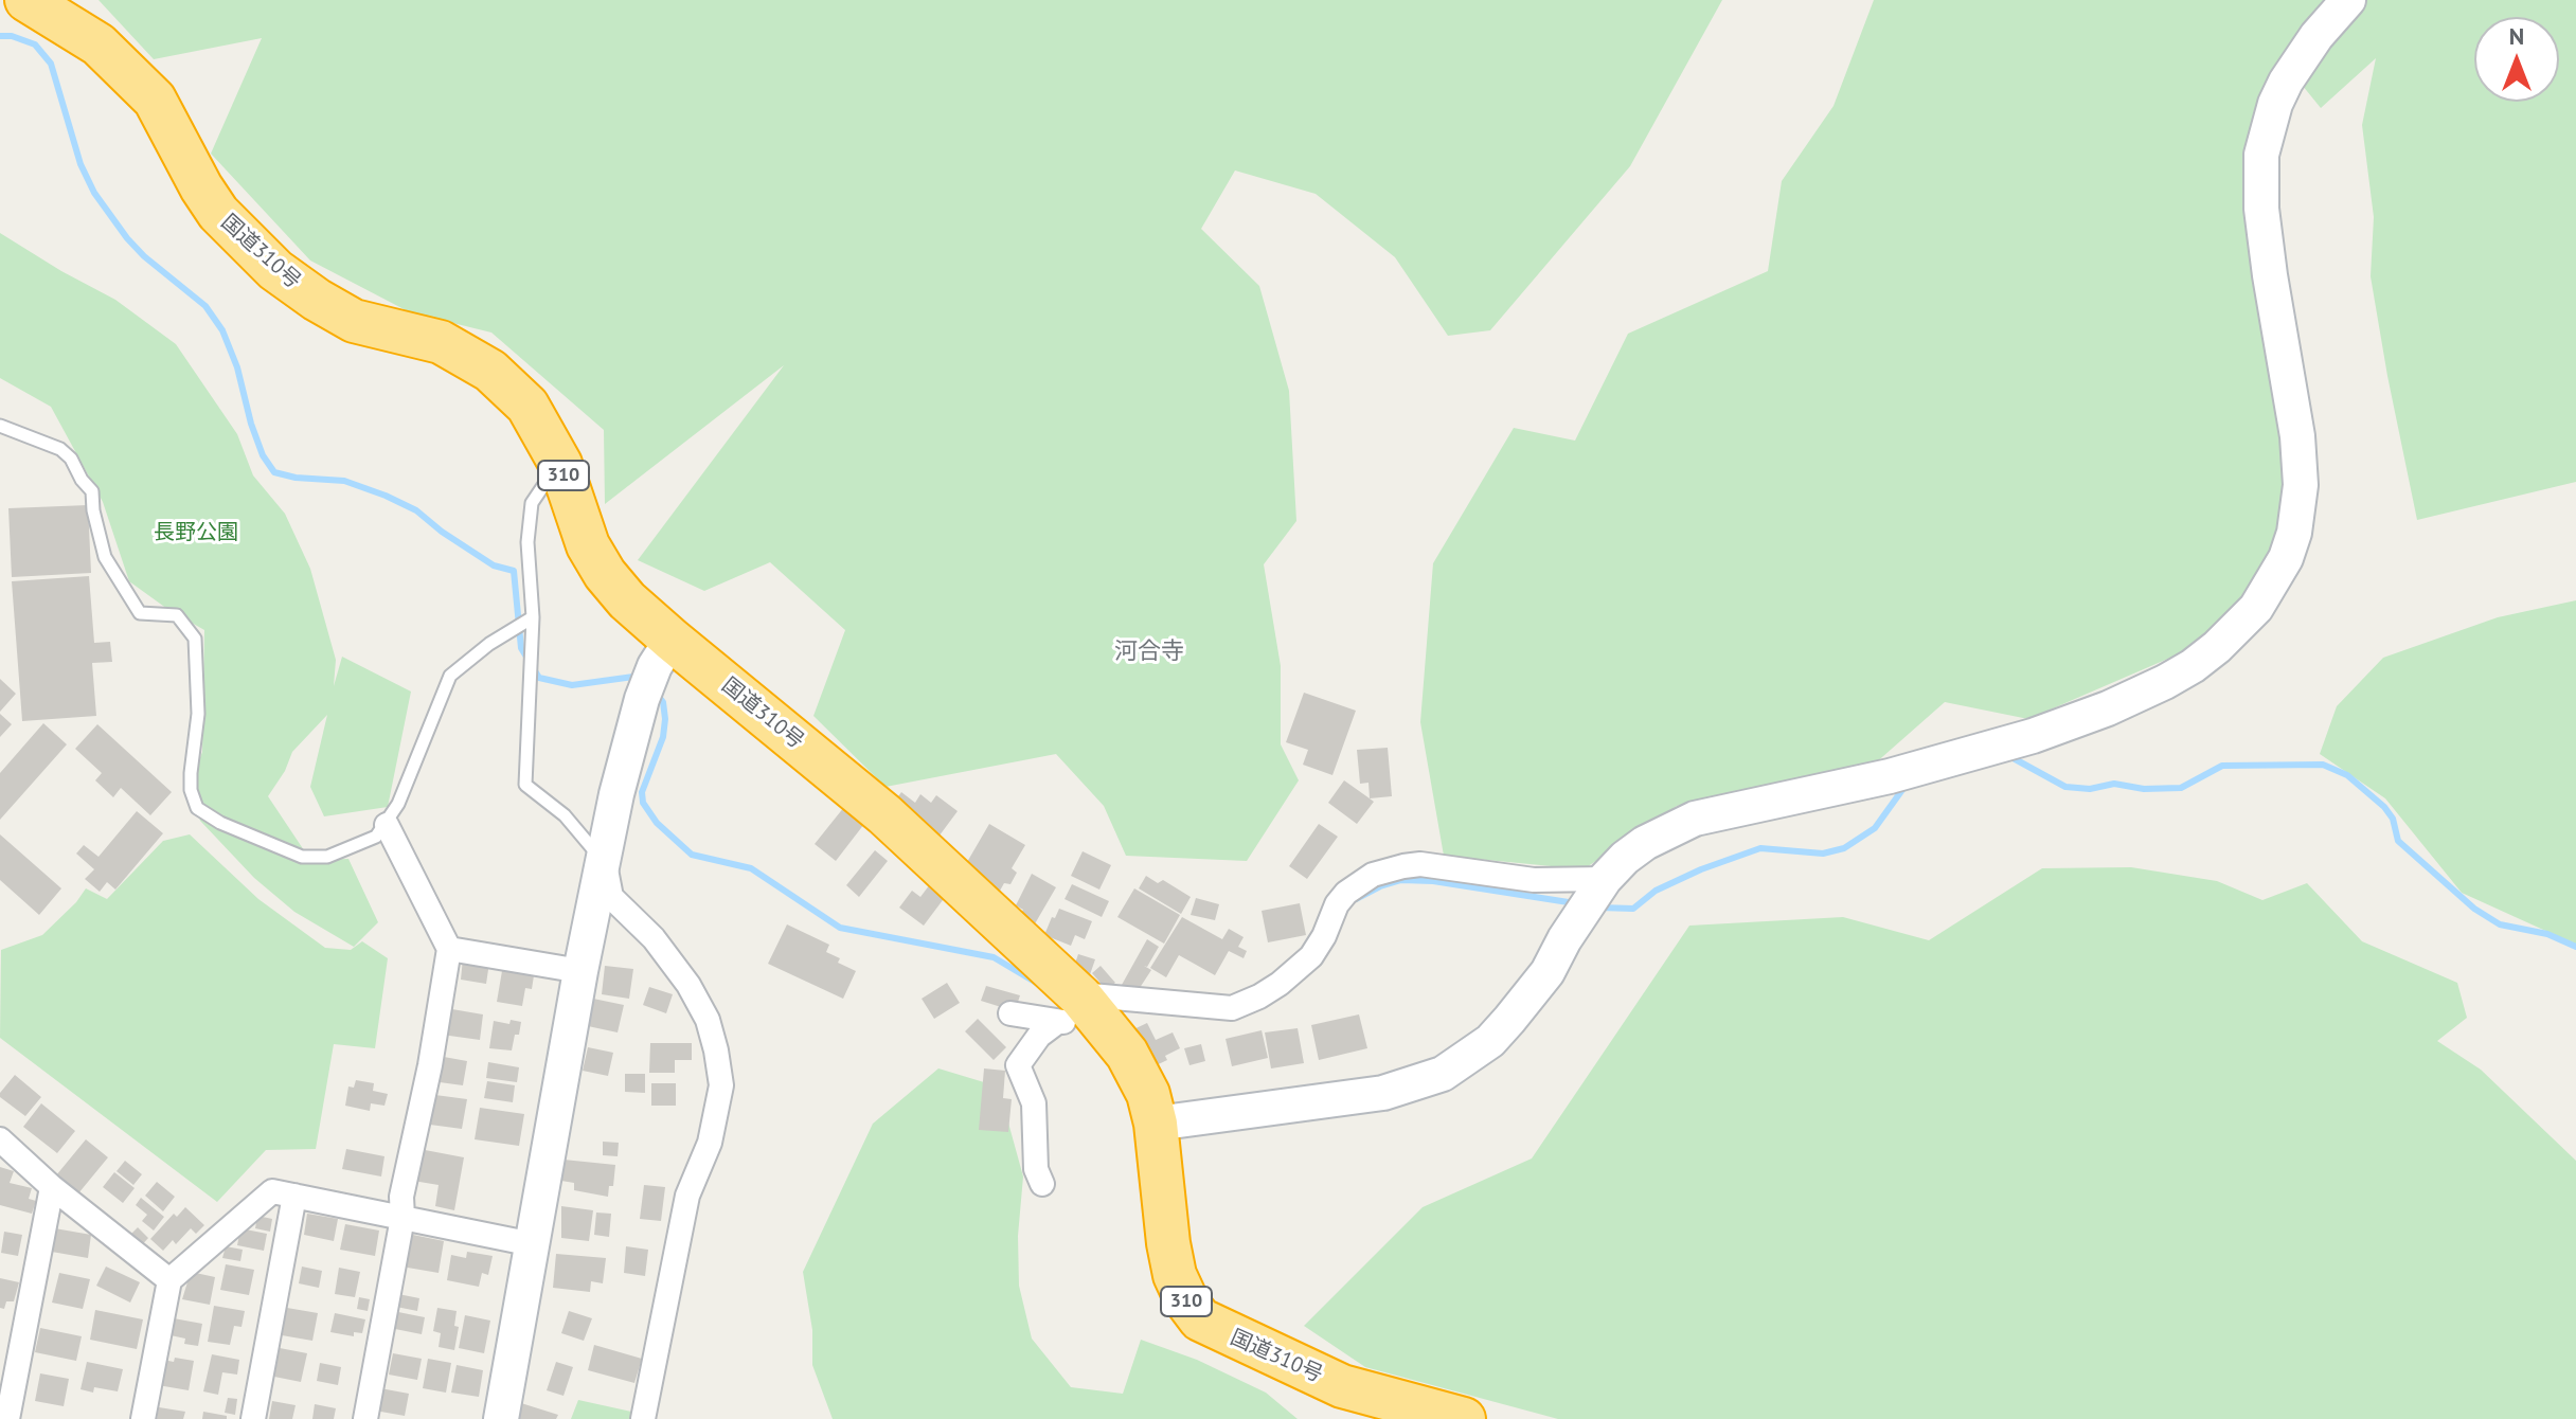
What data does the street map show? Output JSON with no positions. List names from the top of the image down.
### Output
{
  "streets": {
    "highway": ["国道310号", "310"]
  },
  "districts": ["河合寺"],
  "parks": ["長野公園"],
  "north": "top"
}
